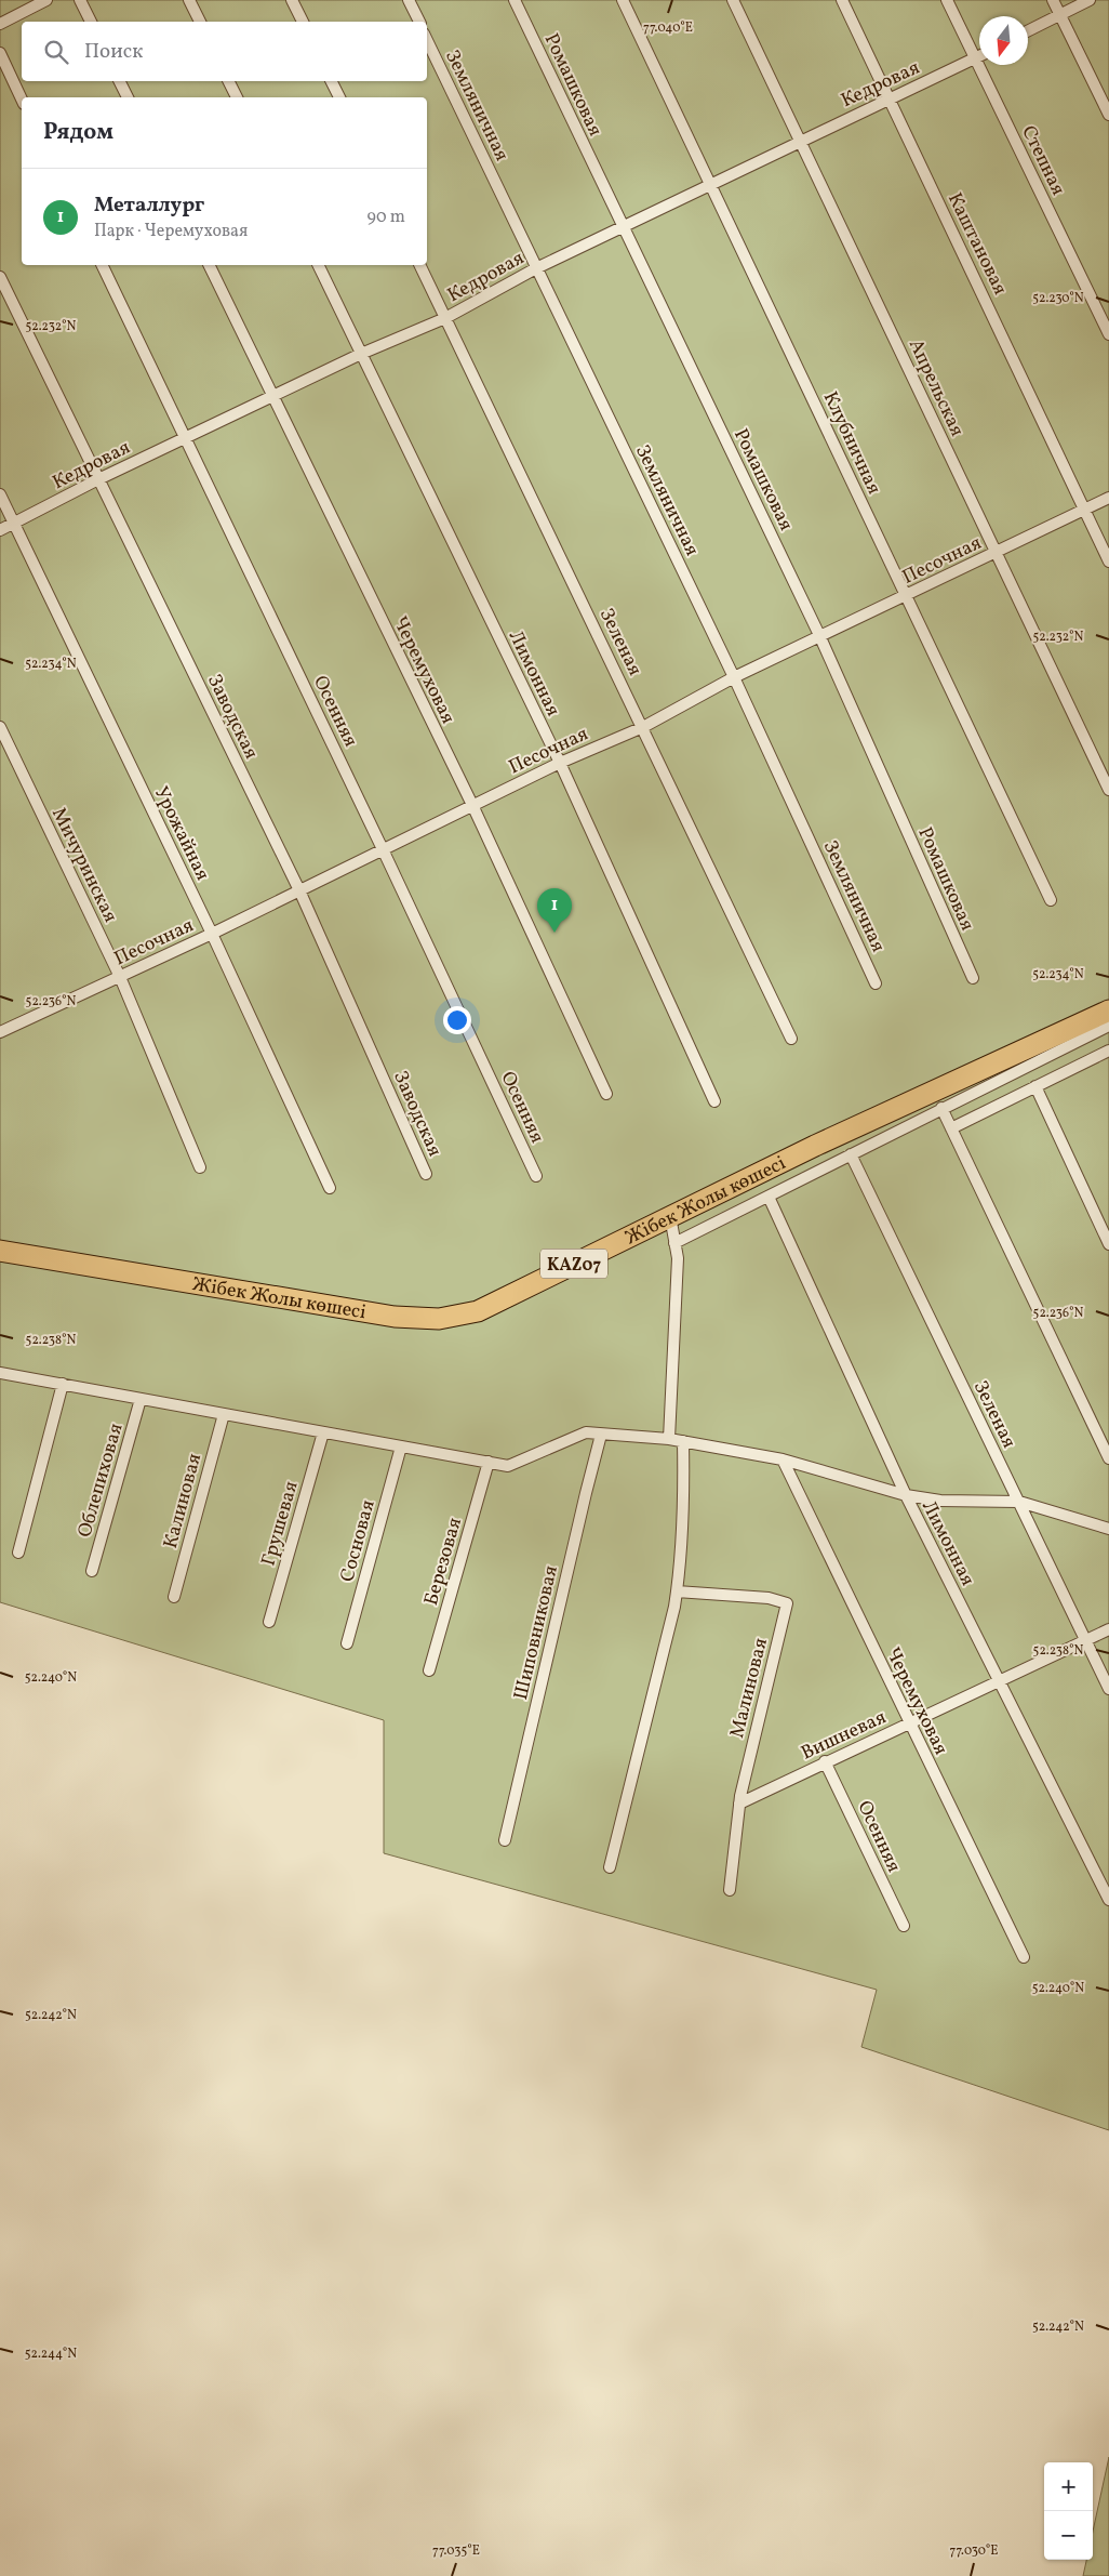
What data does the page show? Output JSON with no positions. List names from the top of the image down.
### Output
{
  "streets": {
    "highway": ["Жібек Жолы көшесі", "KAZ07"],
    "street": [
      "Кедровая",
      "Ромашковая",
      "Земляничная",
      "Степная",
      "Каштановая",
      "Апрельская",
      "Клубничная",
      "Песочная",
      "Зеленая",
      "Черемуховая",
      "Лимонная",
      "Осенняя",
      "Заводская",
      "Урожайная",
      "Мичуринская",
      "Облепиховая",
      "Калиновая",
      "Грушевая",
      "Сосновая",
      "Березовая",
      "Шиповниковая",
      "Малиновая",
      "Вишневая"
    ]
  },
  "crossings": [
    ["Кедровая", "Ромашковая"],
    ["Кедровая", "Земляничная"],
    ["Кедровая", "Степная"],
    ["Кедровая", "Каштановая"],
    ["Кедровая", "Апрельская"],
    ["Кедровая", "Клубничная"],
    ["Кедровая", "Зеленая"],
    ["Кедровая", "Черемуховая"],
    ["Кедровая", "Лимонная"],
    ["Кедровая", "Осенняя"],
    ["Кедровая", "Заводская"],
    ["Кедровая", "Урожайная"],
    ["Ромашковая", "Песочная"],
    ["Земляничная", "Песочная"],
    ["Каштановая", "Песочная"],
    ["Апрельская", "Песочная"],
    ["Клубничная", "Песочная"],
    ["Песочная", "Зеленая"],
    ["Песочная", "Черемуховая"],
    ["Песочная", "Лимонная"],
    ["Песочная", "Осенняя"],
    ["Песочная", "Заводская"],
    ["Песочная", "Урожайная"],
    ["Песочная", "Мичуринская"],
    ["Зеленая", "Вишневая"],
    ["Черемуховая", "Вишневая"],
    ["Лимонная", "Вишневая"],
    ["Осенняя", "Вишневая"],
    ["Малиновая", "Вишневая"]
  ],
  "north": "bottom",
  "page": {
    "search": "Поиск",
    "heading": "Рядом",
    "list": [
      {
        "mark": "1",
        "name": "Металлург",
        "note": "Парк · Черемуховая",
        "value": "90 m"
      }
    ],
    "pins": "1",
    "map_buttons": ["+", "−"]
  },
  "coordinates": [
    "77.040°E",
    "52.230°N",
    "52.232°N",
    "52.234°N",
    "52.236°N",
    "52.238°N",
    "52.240°N",
    "52.242°N",
    "52.244°N",
    "77.035°E",
    "77.030°E"
  ]
}
